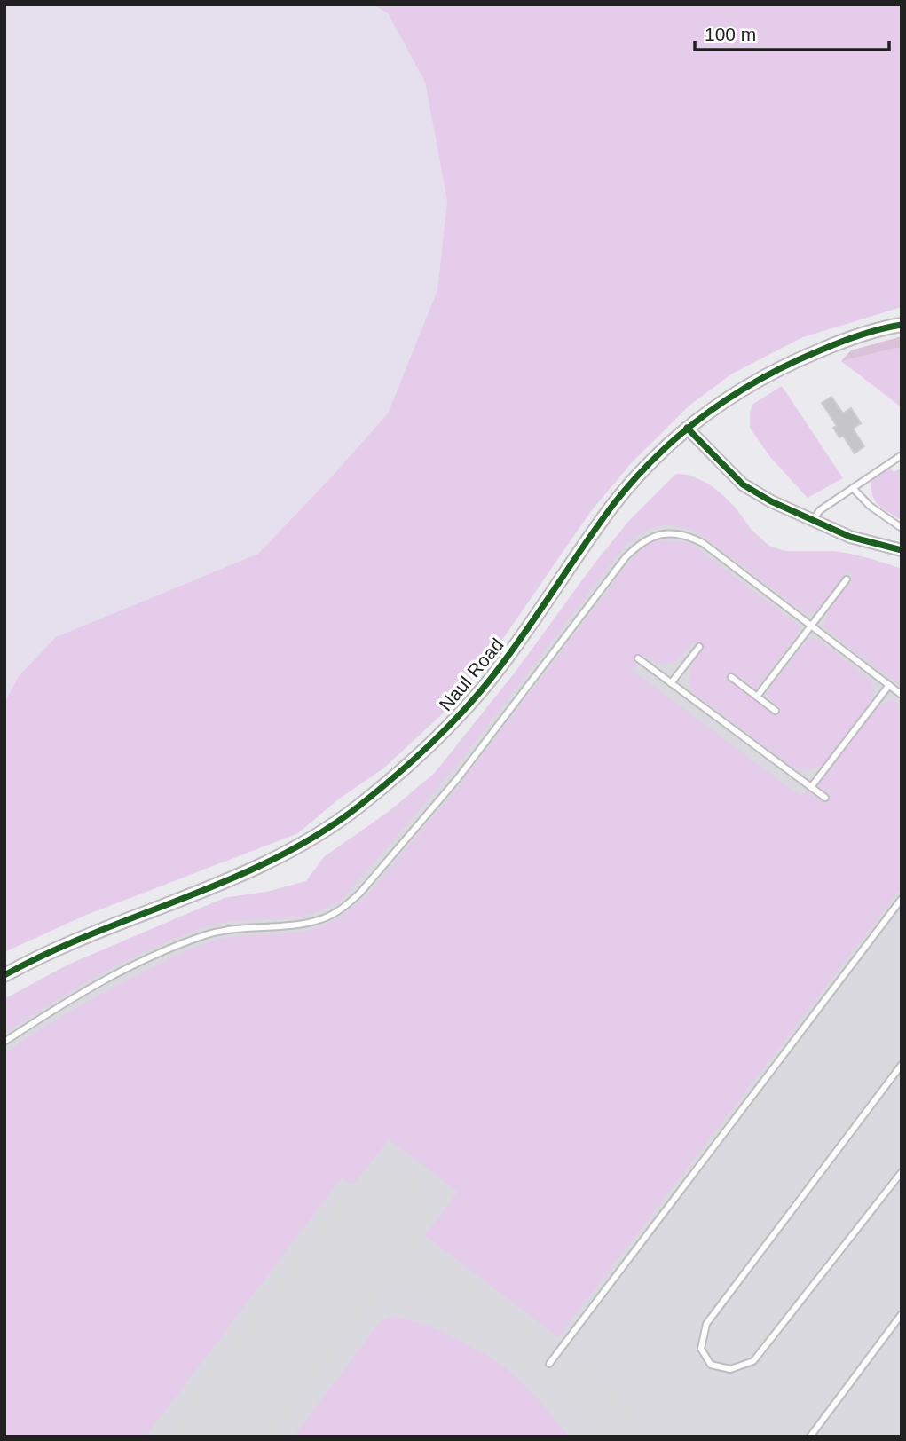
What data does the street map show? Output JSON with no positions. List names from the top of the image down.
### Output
{
  "streets": {
    "street": ["Naul Road"]
  },
  "scale_bar": "100 m"
}
